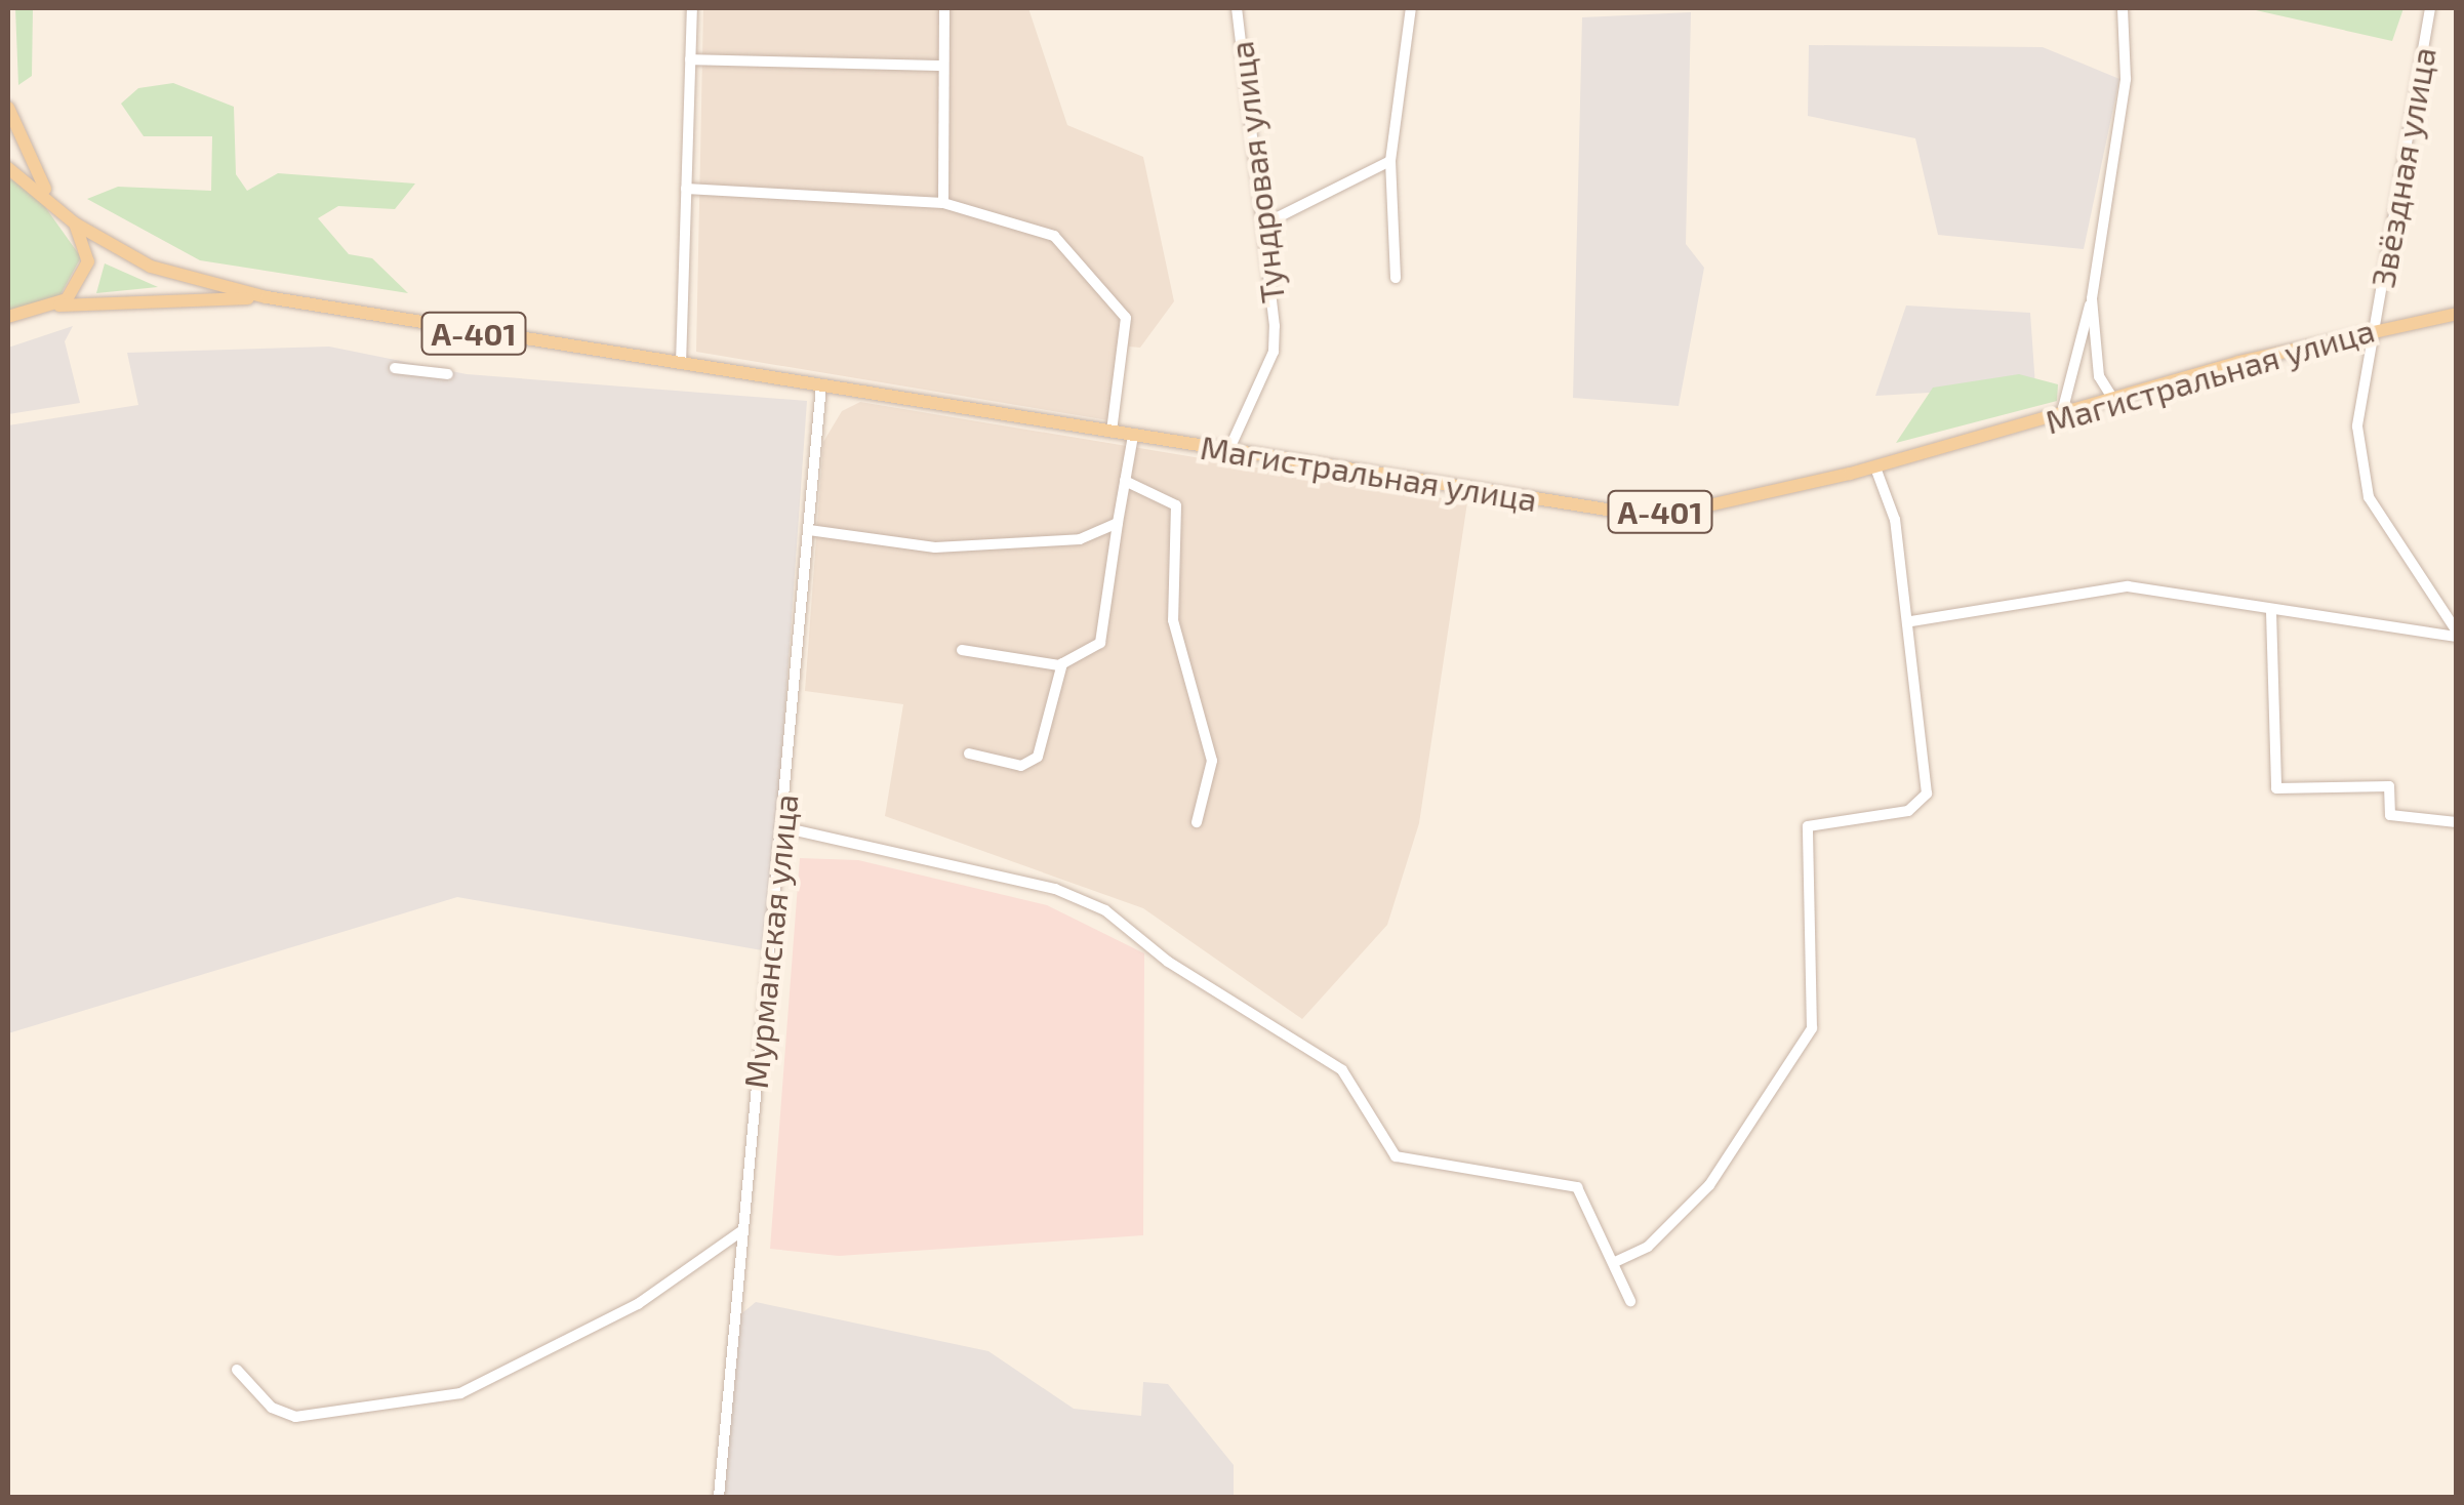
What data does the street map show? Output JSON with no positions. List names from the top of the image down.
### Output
{
  "streets": {
    "main road": ["А-401", "Магистральная улица"],
    "street": ["Звёздная улица", "Тундровая улица", "Мурманская улица"]
  },
  "crossings": [
    ["Звёздная улица", "Магистральная улица"],
    ["Тундровая улица", "Магистральная улица"],
    ["А-401", "Магистральная улица"],
    ["Магистральная улица", "Мурманская улица"]
  ]
}
